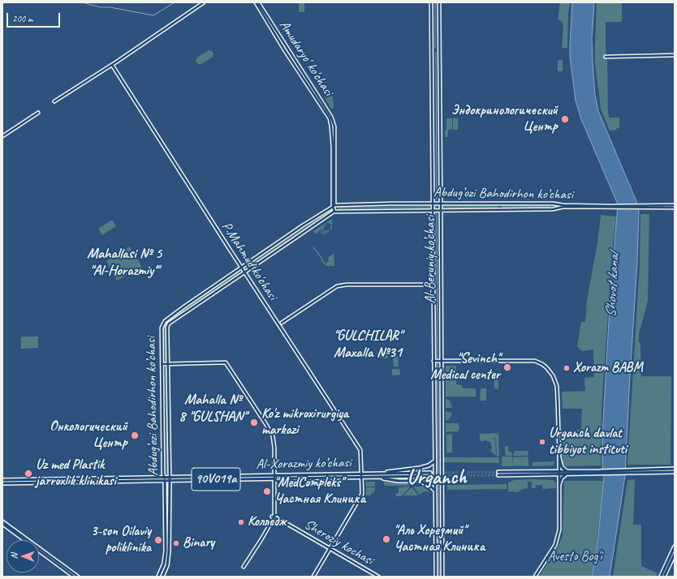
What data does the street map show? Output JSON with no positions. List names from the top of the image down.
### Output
{
  "streets": {
    "main road": [
      "Amudaryo' ko'chasi",
      "Abdug’ozi Bahodirhon ko’chasi",
      "Al-Beruniy ko’chasi",
      "P.Mahmud ko'chasi",
      "Al-Xorazmiy ko’chasi",
      "90V019a",
      "Sheroziy kochasi"
    ]
  },
  "crossings": [
    ["Amudaryo' ko'chasi", "Abdug’ozi Bahodirhon ko’chasi"],
    ["Abdug’ozi Bahodirhon ko’chasi", "Al-Beruniy ko’chasi"],
    ["Abdug’ozi Bahodirhon ko’chasi", "P.Mahmud ko'chasi"],
    ["Abdug’ozi Bahodirhon ko’chasi", "Al-Xorazmiy ko’chasi"],
    ["P.Mahmud ko'chasi", "Al-Xorazmiy ko’chasi"],
    ["P.Mahmud ko'chasi", "Sheroziy kochasi"]
  ],
  "districts": [
    "Mahallasi № 5 \"Аl-Horazmiy'\"",
    "\"GULCHILAR\" Maxalla №31",
    "Mahalla № 8 \"GULSHAN\"",
    "Urganch"
  ],
  "water": ["Shovot kanal"],
  "parks": ["Avesto Bog'i"],
  "places": [
    "Эндокринологический Центр",
    "\"Sevinch\" Medical center",
    "Xorazm BABM",
    "Ko'z mikroxirurgiya markazi",
    "Онкологический Центр",
    "Urganch davlat tibbiyot instituti",
    "Uz med Plastik jarroxlik klinikasi",
    "\"MedCompleks\" Частная Клиника",
    "Колледж",
    "\"Аль Хорезмий\" Частная Клиника",
    "3-son Oilaviy poliklinika",
    "Binary"
  ],
  "scale_bar": "200 m",
  "north": "left"
}
